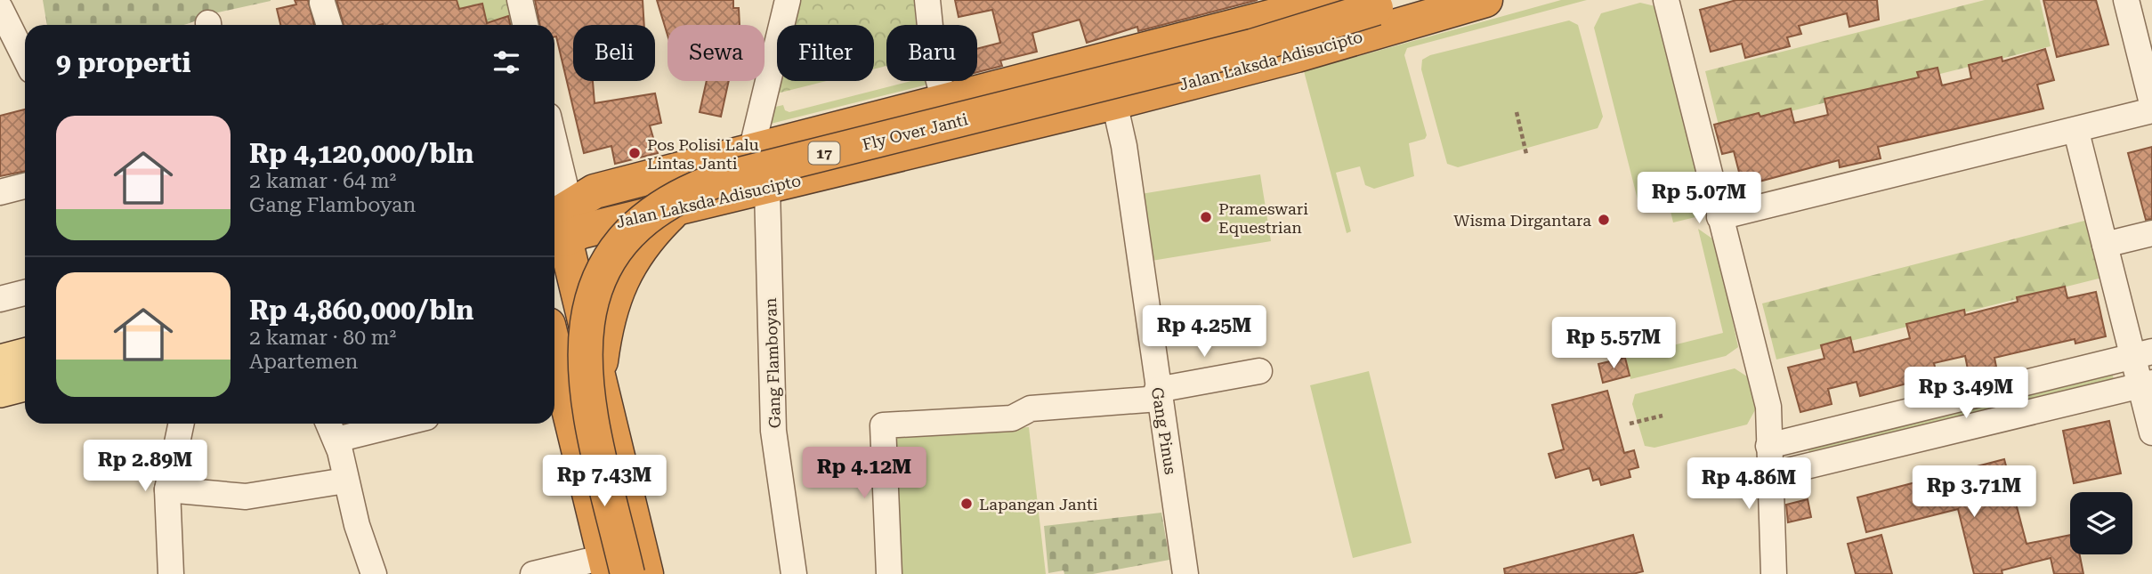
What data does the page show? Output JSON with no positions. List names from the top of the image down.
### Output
{
  "streets": {
    "highway": ["Jalan Laksda Adisucipto", "Fly Over Janti", "17"],
    "street": ["Gang Flamboyan", "Gang Pinus"]
  },
  "crossings": [
    ["Jalan Laksda Adisucipto", "17"],
    ["Jalan Laksda Adisucipto", "Gang Flamboyan"],
    ["Jalan Laksda Adisucipto", "Gang Pinus"]
  ],
  "places": [
    "Pos Polisi Lalu Lintas Janti",
    "Prameswari Equestrian",
    "Wisma Dirgantara",
    "Lapangan Janti"
  ],
  "page": {
    "chip": [
      "Beli",
      "Sewa",
      "Filter",
      "Baru"
    ],
    "heading": "9 properti",
    "list": [
      {
        "name": "Rp 4,120,000/bln",
        "note": "2 kamar · 64 m² · Gang Flamboyan"
      },
      {
        "name": "Rp 4,860,000/bln",
        "note": "2 kamar · 80 m² · Apartemen"
      }
    ],
    "price": [
      "Rp 5.07M",
      "Rp 4.25M",
      "Rp 5.57M",
      "Rp 3.49M",
      "Rp 2.89M",
      "Rp 4.12M",
      "Rp 7.43M",
      "Rp 4.86M",
      "Rp 3.71M"
    ]
  }
}
